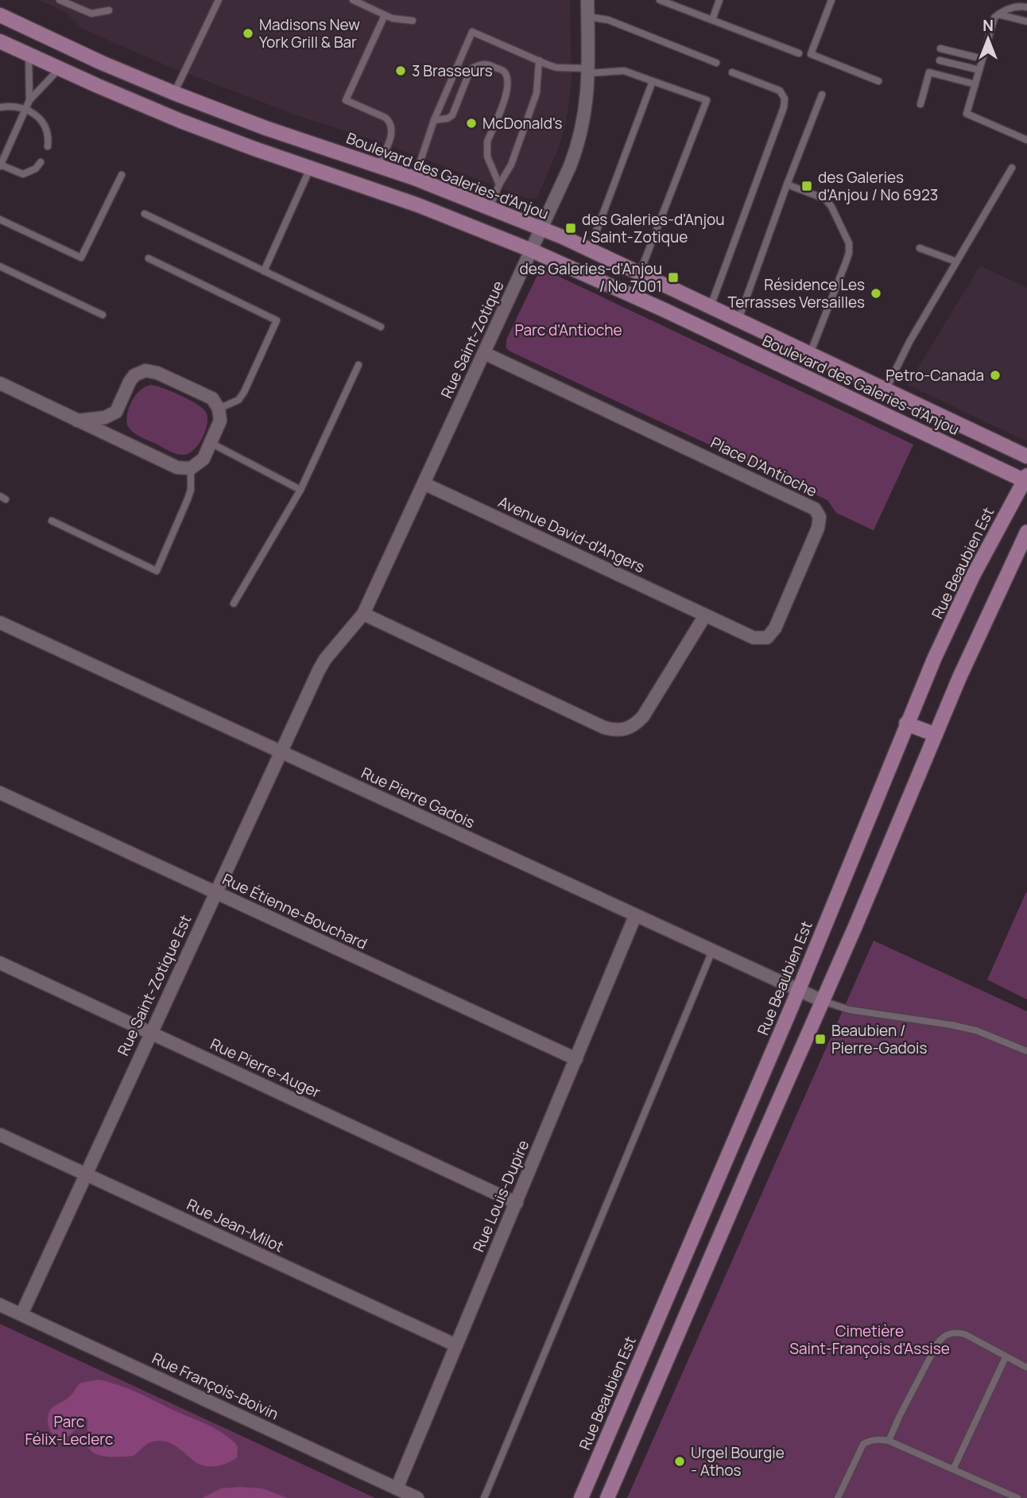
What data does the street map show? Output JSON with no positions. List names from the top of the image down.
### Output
{
  "streets": {
    "street": [
      "Boulevard des Galeries-d'Anjou",
      "Rue Saint-Zotique",
      "Place D'Antioche",
      "Avenue David-d'Angers",
      "Rue Beaubien Est",
      "Rue Pierre Gadois",
      "Rue Étienne-Bouchard",
      "Rue Saint-Zotique Est",
      "Rue Pierre-Auger",
      "Rue Louis-Dupire",
      "Rue Jean-Milot",
      "Rue François-Boivin"
    ]
  },
  "crossings": [
    ["Boulevard des Galeries-d'Anjou", "Rue Saint-Zotique"],
    ["Boulevard des Galeries-d'Anjou", "Rue Beaubien Est"],
    ["Rue Saint-Zotique", "Place D'Antioche"],
    ["Rue Saint-Zotique", "Avenue David-d'Angers"],
    ["Rue Saint-Zotique", "Rue Saint-Zotique Est"],
    ["Place D'Antioche", "Avenue David-d'Angers"],
    ["Rue Beaubien Est", "Rue Pierre Gadois"],
    ["Rue Pierre Gadois", "Rue Saint-Zotique Est"],
    ["Rue Pierre Gadois", "Rue Louis-Dupire"],
    ["Rue Étienne-Bouchard", "Rue Saint-Zotique Est"],
    ["Rue Étienne-Bouchard", "Rue Louis-Dupire"],
    ["Rue Saint-Zotique Est", "Rue Pierre-Auger"],
    ["Rue Saint-Zotique Est", "Rue Jean-Milot"],
    ["Rue Saint-Zotique Est", "Rue François-Boivin"],
    ["Rue Pierre-Auger", "Rue Louis-Dupire"],
    ["Rue Louis-Dupire", "Rue Jean-Milot"],
    ["Rue Louis-Dupire", "Rue François-Boivin"]
  ],
  "parks": ["Parc d'Antioche", "Cimetière Saint-François d'Assise", "Parc Félix-Leclerc"],
  "places": {
    "other": [
      "Madisons New York Grill & Bar",
      "3 Brasseurs",
      "McDonald's",
      "Résidence Les Terrasses Versailles",
      "Petro-Canada",
      "Urgel Bourgie - Athos"
    ],
    "transit": [
      "des Galeries d'Anjou / No 6923",
      "des Galeries-d'Anjou / Saint-Zotique",
      "des Galeries-d'Anjou / No 7001",
      "Beaubien / Pierre-Gadois"
    ]
  },
  "north": "top"
}
